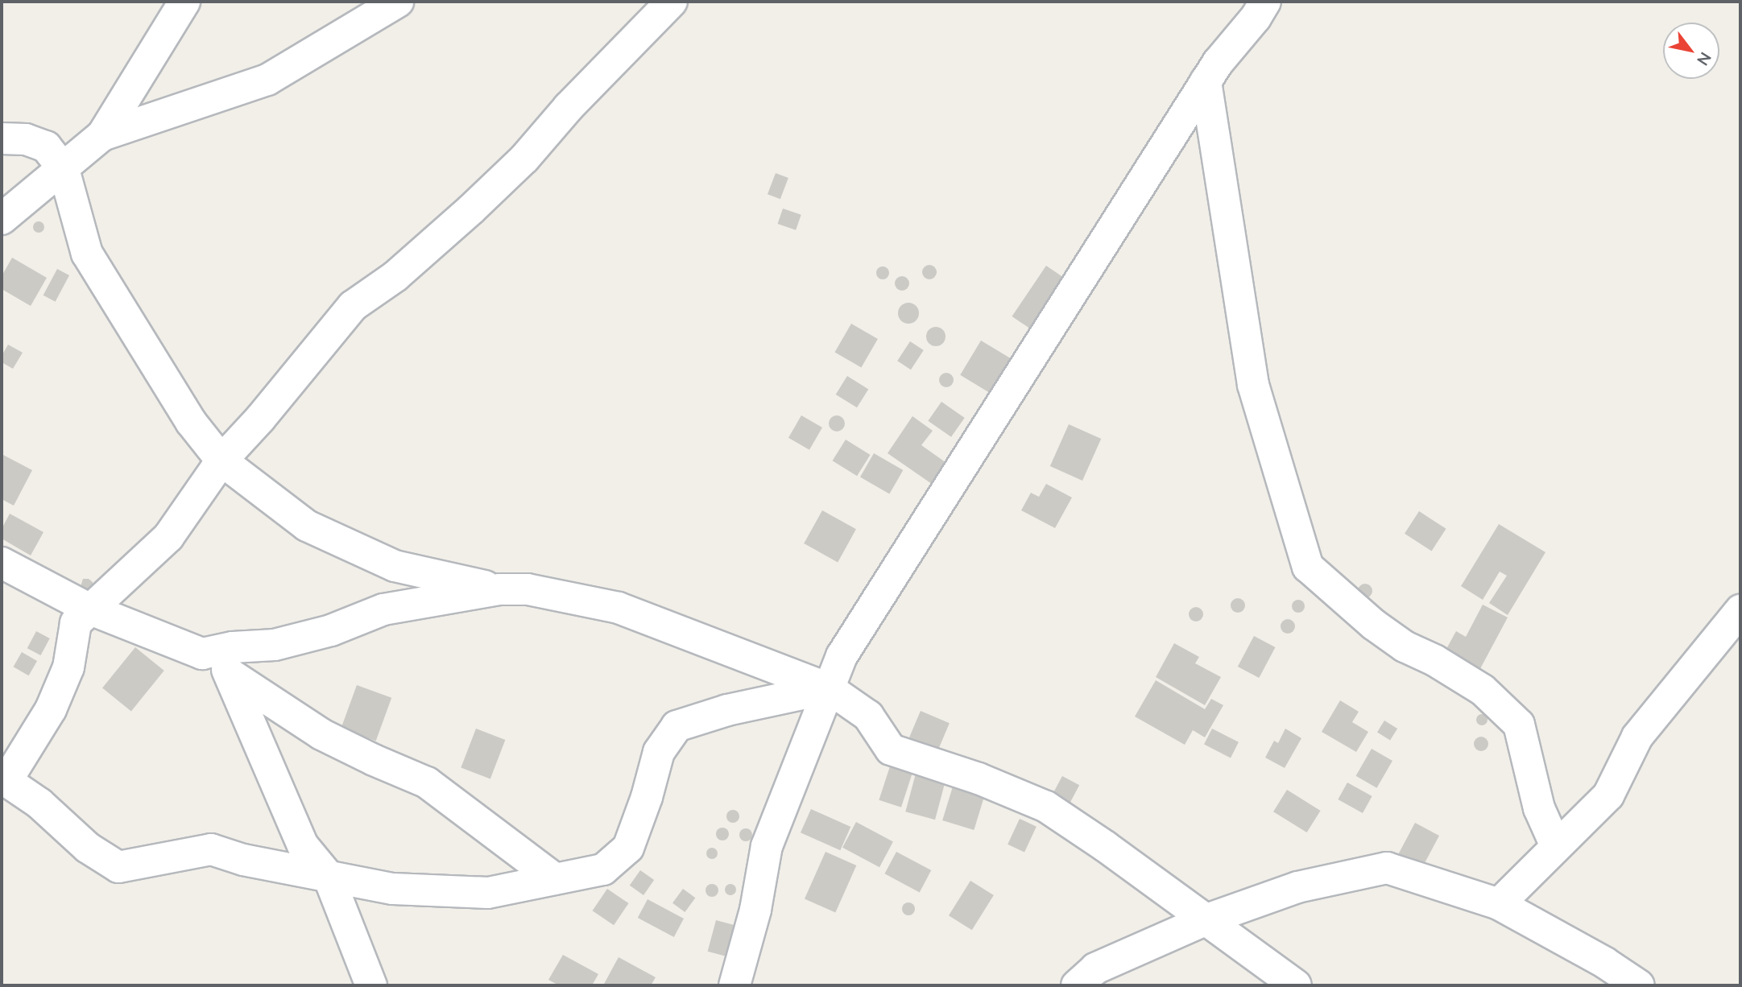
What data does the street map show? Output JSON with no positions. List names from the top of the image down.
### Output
{
  "north": "bottom right"
}
